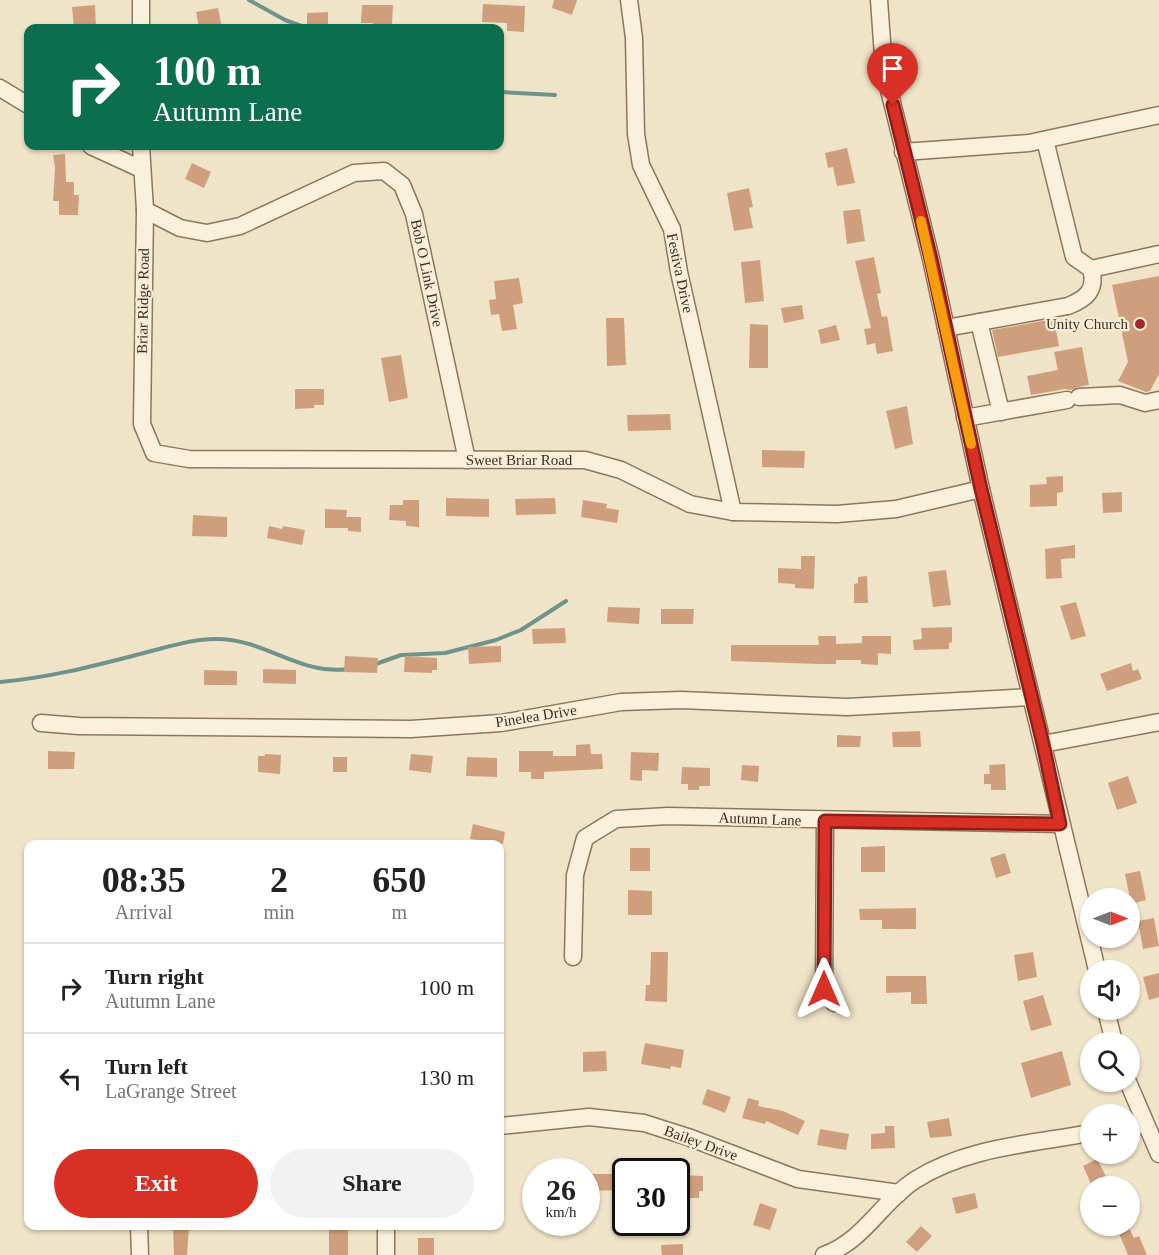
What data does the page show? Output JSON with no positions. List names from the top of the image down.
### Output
{
  "streets": {
    "street": [
      "Bob O Link Drive",
      "Festiva Drive",
      "Briar Ridge Road",
      "Sweet Briar Road",
      "Pinelea Drive",
      "Autumn Lane",
      "Bailey Drive"
    ]
  },
  "crossings": [
    ["Bob O Link Drive", "Briar Ridge Road"],
    ["Bob O Link Drive", "Sweet Briar Road"],
    ["Festiva Drive", "Sweet Briar Road"],
    ["Briar Ridge Road", "Sweet Briar Road"]
  ],
  "places": ["Unity Church"],
  "north": "right",
  "page": {
    "turn": ["100 m", "Autumn Lane"],
    "eta": [
      "08:35",
      "Arrival",
      "2",
      "min",
      "650",
      "m"
    ],
    "map_buttons": ["+", "−"],
    "list": [
      {
        "name": "Turn right",
        "note": "Autumn Lane",
        "value": "100 m"
      },
      {
        "name": "Turn left",
        "note": "LaGrange Street",
        "value": "130 m"
      }
    ],
    "buttons": ["Exit", "Share"],
    "speed": "26 km/h",
    "limit": "30"
  }
}
